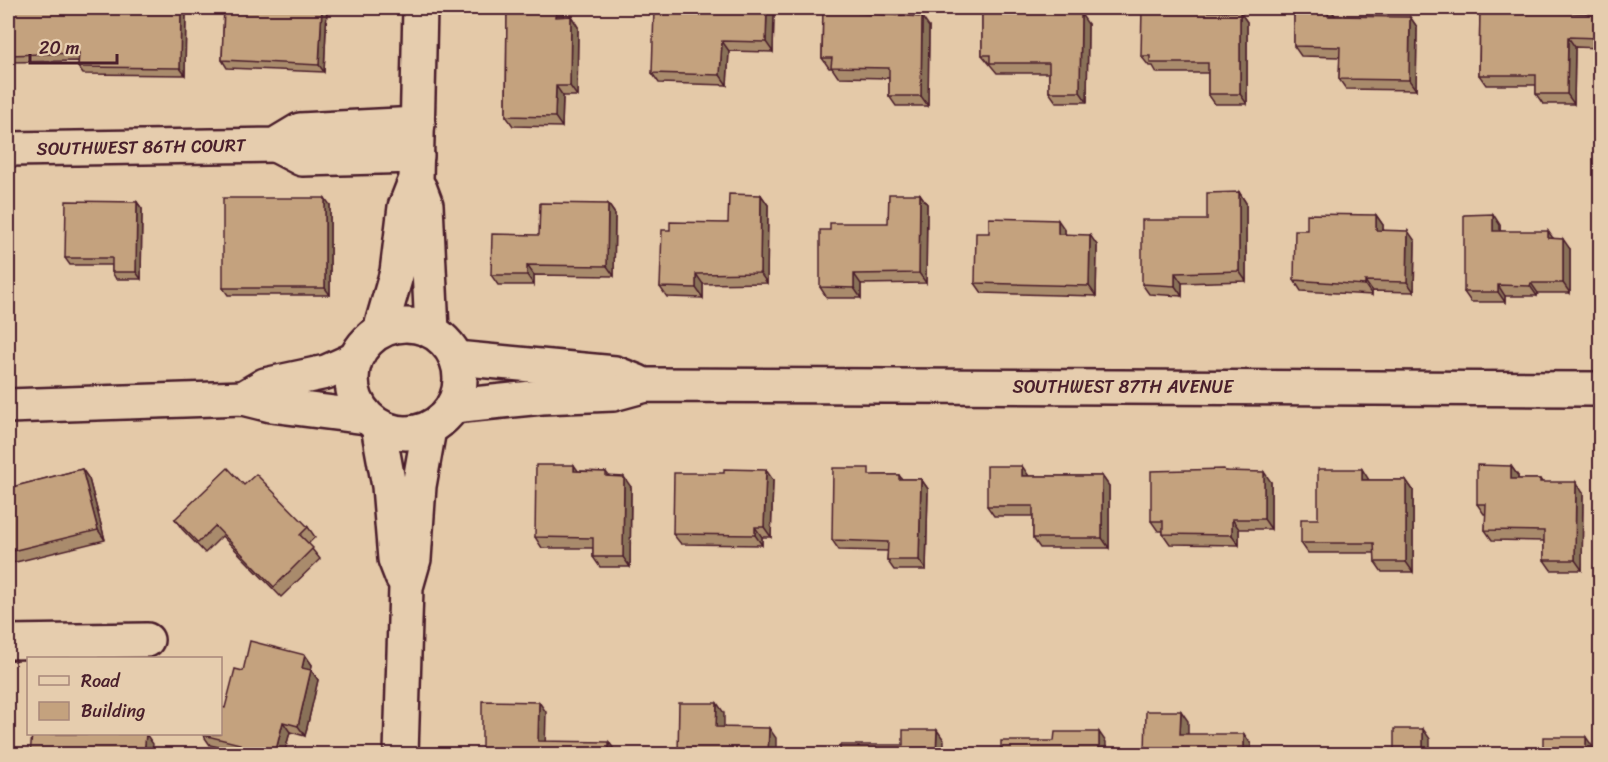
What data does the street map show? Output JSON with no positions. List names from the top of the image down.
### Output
{
  "streets": {
    "street": ["SOUTHWEST 86TH COURT", "SOUTHWEST 87TH AVENUE"]
  },
  "legend": ["Road", "Building"],
  "scale_bar": "20 m"
}
